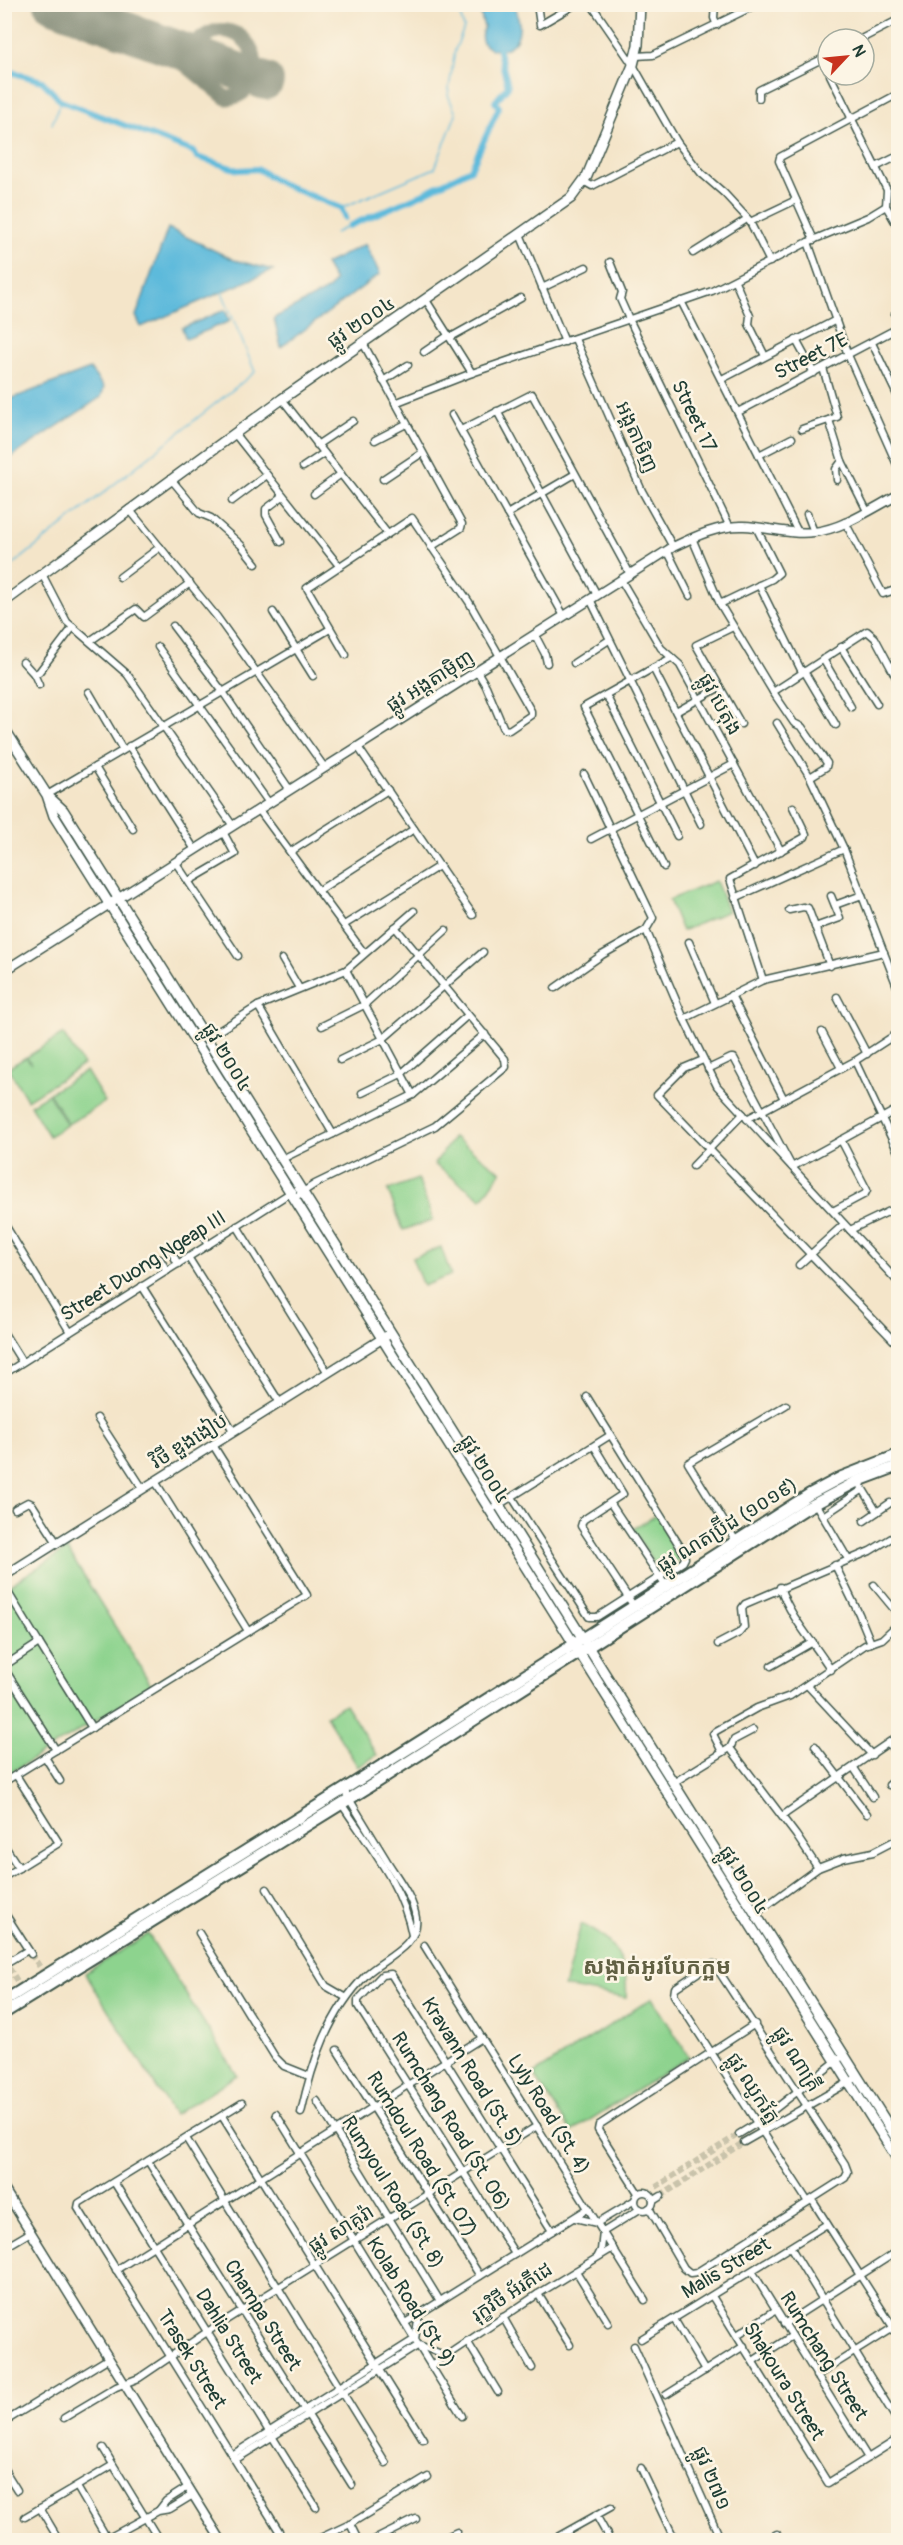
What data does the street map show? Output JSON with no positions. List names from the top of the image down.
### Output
{
  "streets": {
    "main road": ["ផ្លូវ ២០០៤", "ផ្លូវ ណតប្រ៊ីដ (១០១៩)"],
    "street": [
      "Street 7E",
      "Street 17",
      "អង្គតាមិញ",
      "ផ្លូវ អង្តតាម៉ិញ",
      "ផ្លូវ បេតុង",
      "Street Duong Ngeap III",
      "វិថី ឌួងងៀប",
      "ផ្លូវ ណាគ្រី",
      "Kravann Road (St. 5)",
      "ផ្លូវ ឈូករ័ត្ន",
      "Lyly Road (St. 4)",
      "Rumchang Road (St. 06)",
      "Rumdoul Road (St. 07)",
      "Rumyoul Road (St. 8)",
      "ផ្លូវ សាគូរ៉ា",
      "Malis Street",
      "រុក្ខវិថី អ័រគីដេ",
      "Kolab Road (St. 9)",
      "Champa Street",
      "Dahlia Street",
      "Rumchang Street",
      "Trasek Street",
      "Shakoura Street",
      "ផ្លូវ ២៧១"
    ]
  },
  "crossings": [
    ["ផ្លូវ ២០០៤", "ផ្លូវ អង្តតាម៉ិញ"],
    ["ផ្លូវ ២០០៤", "Street Duong Ngeap III"],
    ["ផ្លូវ ២០០៤", "វិថី ឌួងងៀប"],
    ["ផ្លូវ ២០០៤", "ផ្លូវ ណតប្រ៊ីដ (១០១៩)"],
    ["Street 17", "ផ្លូវ អង្តតាម៉ិញ"],
    ["អង្គតាមិញ", "ផ្លូវ អង្តតាម៉ិញ"],
    ["ផ្លូវ អង្តតាម៉ិញ", "ផ្លូវ បេតុង"],
    ["ផ្លូវ ណាគ្រី", "ផ្លូវ ឈូករ័ត្ន"],
    ["Kravann Road (St. 5)", "Rumchang Road (St. 06)"],
    ["Kravann Road (St. 5)", "ផ្លូវ សាគូរ៉ា"],
    ["Kravann Road (St. 5)", "រុក្ខវិថី អ័រគីដេ"],
    ["ផ្លូវ ឈូករ័ត្ន", "Malis Street"],
    ["Lyly Road (St. 4)", "ផ្លូវ សាគូរ៉ា"],
    ["Lyly Road (St. 4)", "រុក្ខវិថី អ័រគីដេ"],
    ["Rumchang Road (St. 06)", "ផ្លូវ សាគូរ៉ា"],
    ["Rumchang Road (St. 06)", "រុក្ខវិថី អ័រគីដេ"],
    ["Rumdoul Road (St. 07)", "ផ្លូវ សាគូរ៉ា"],
    ["Rumdoul Road (St. 07)", "រុក្ខវិថី អ័រគីដេ"],
    ["Rumyoul Road (St. 8)", "ផ្លូវ សាគូរ៉ា"],
    ["Rumyoul Road (St. 8)", "រុក្ខវិថី អ័រគីដេ"],
    ["ផ្លូវ សាគូរ៉ា", "Kolab Road (St. 9)"],
    ["ផ្លូវ សាគូរ៉ា", "Champa Street"],
    ["ផ្លូវ សាគូរ៉ា", "Dahlia Street"],
    ["ផ្លូវ សាគូរ៉ា", "Trasek Street"],
    ["Malis Street", "Rumchang Street"],
    ["Malis Street", "Shakoura Street"],
    ["រុក្ខវិថី អ័រគីដេ", "Kolab Road (St. 9)"],
    ["Dahlia Street", "Trasek Street"],
    ["Rumchang Street", "Shakoura Street"]
  ],
  "districts": ["សង្កាត់អូរបែកក្អម"],
  "north": "top right"
}
